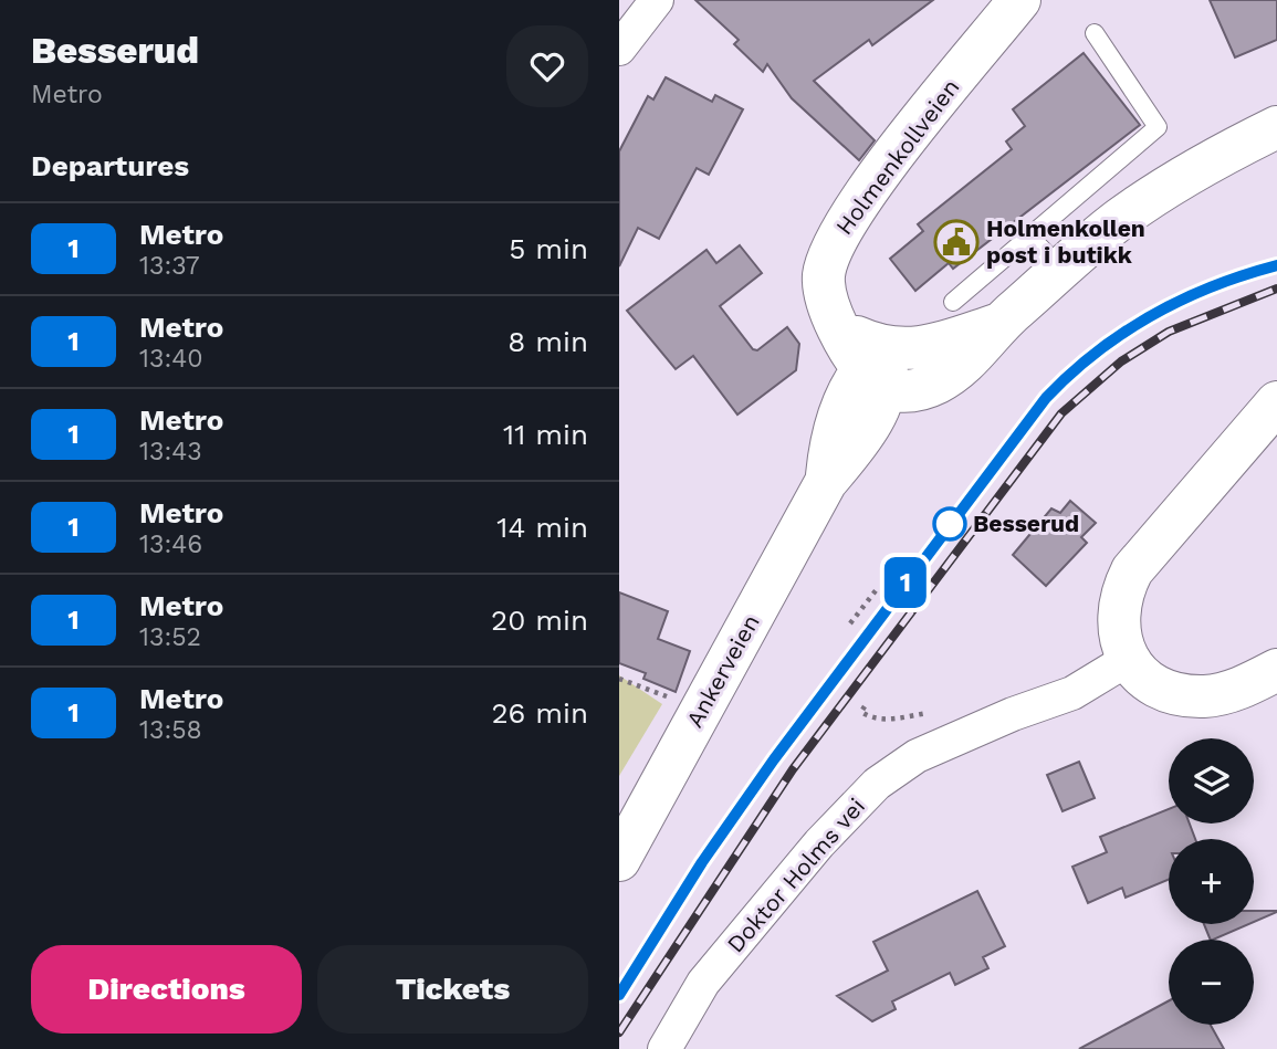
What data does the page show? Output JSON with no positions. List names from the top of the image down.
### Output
{
  "streets": {
    "main road": ["Holmenkollveien", "Ankerveien"],
    "street": ["Doktor Holms vei"]
  },
  "crossings": [
    ["Holmenkollveien", "Ankerveien"]
  ],
  "places": {
    "public building": ["Holmenkollen post i butikk"],
    "other": ["Besserud"]
  },
  "lines": ["metro line 1"],
  "page": {
    "heading": [
      ["Besserud", "Metro"],
      "Departures"
    ],
    "on_map": "1",
    "list": [
      {
        "mark": "1",
        "name": "Metro",
        "note": "13:37",
        "value": "5 min"
      },
      {
        "mark": "1",
        "name": "Metro",
        "note": "13:40",
        "value": "8 min"
      },
      {
        "mark": "1",
        "name": "Metro",
        "note": "13:43",
        "value": "11 min"
      },
      {
        "mark": "1",
        "name": "Metro",
        "note": "13:46",
        "value": "14 min"
      },
      {
        "mark": "1",
        "name": "Metro",
        "note": "13:52",
        "value": "20 min"
      },
      {
        "mark": "1",
        "name": "Metro",
        "note": "13:58",
        "value": "26 min"
      }
    ],
    "map_buttons": ["+", "−"],
    "buttons": ["Directions", "Tickets"]
  }
}
